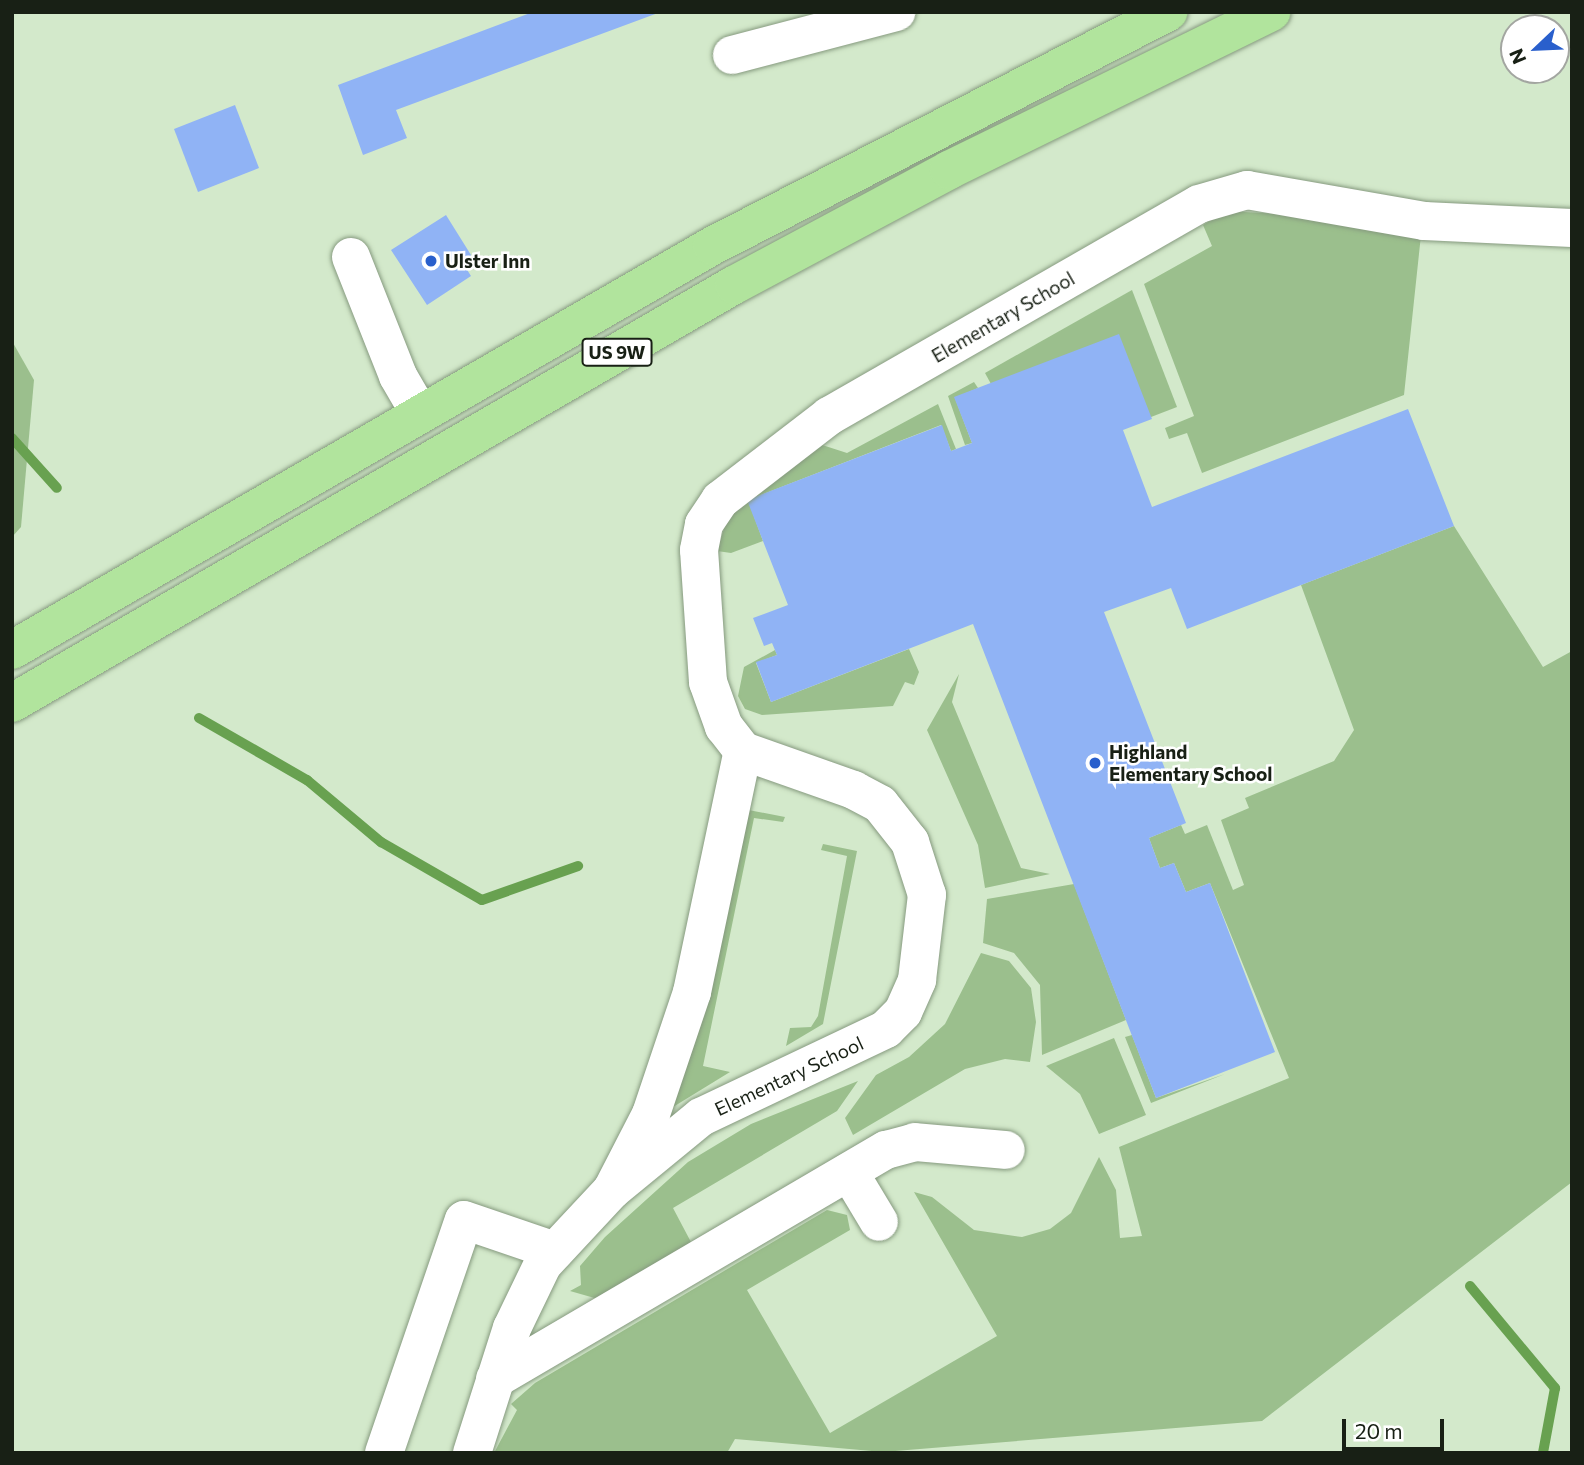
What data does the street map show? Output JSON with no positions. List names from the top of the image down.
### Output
{
  "streets": {
    "highway": ["US 9W"],
    "street": ["Elementary School"]
  },
  "places": ["Ulster Inn", "Highland Elementary School"],
  "scale_bar": "20 m",
  "north": "bottom left"
}
